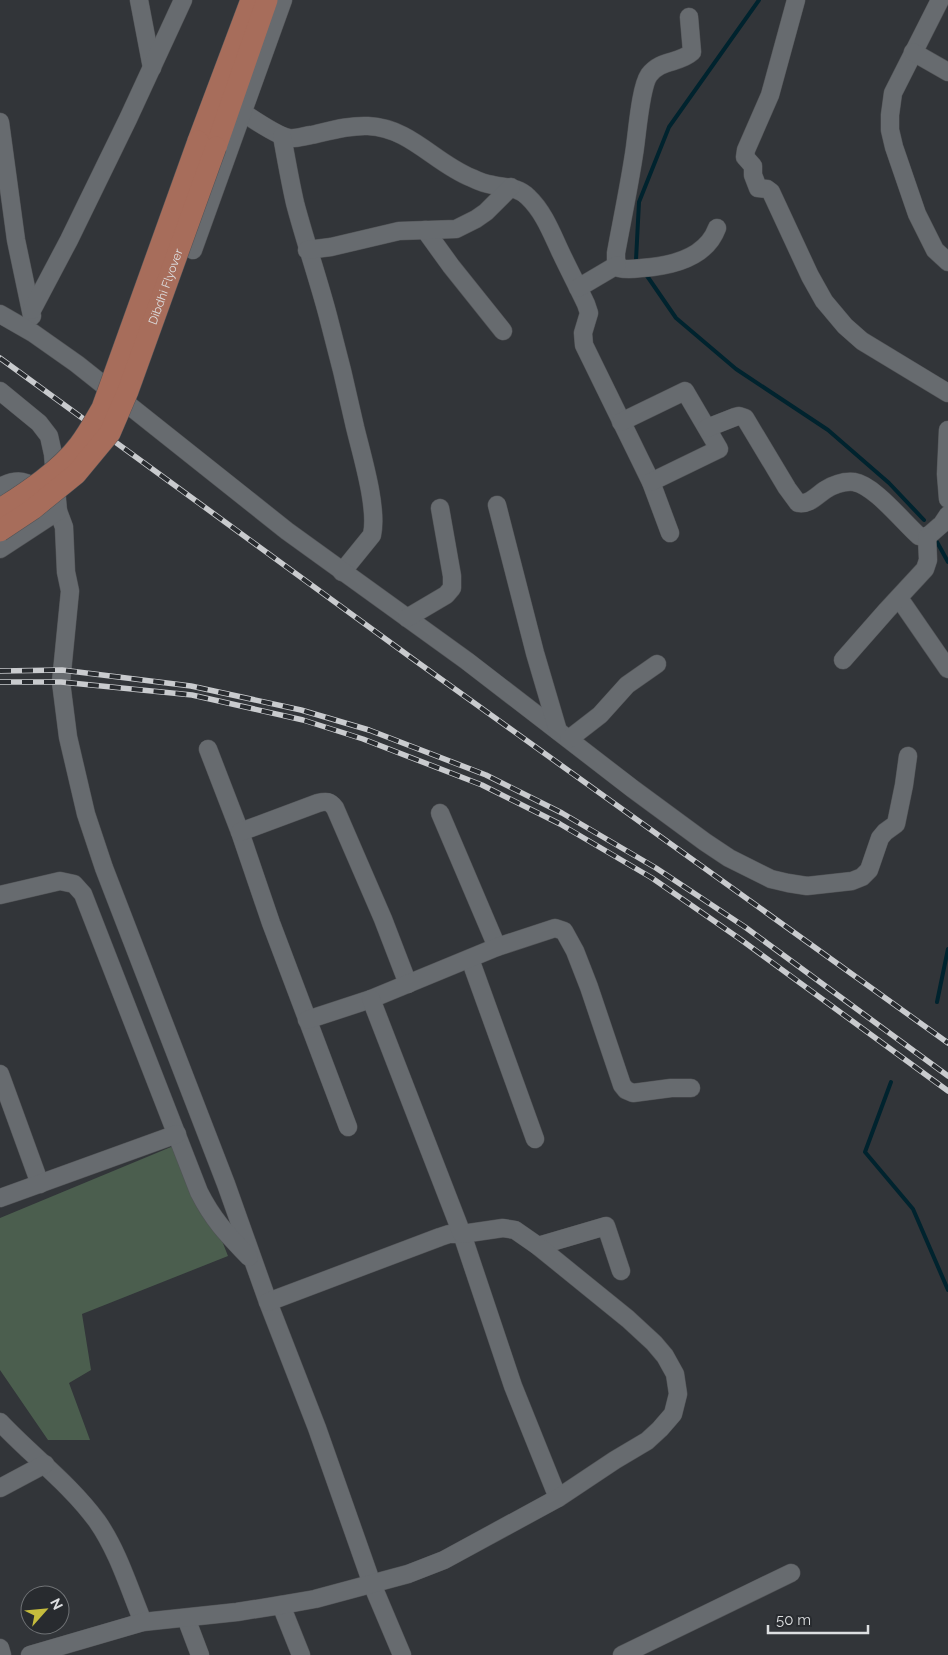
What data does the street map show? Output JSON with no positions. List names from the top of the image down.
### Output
{
  "streets": {
    "main road": ["Dibdhi Flyover"]
  },
  "scale_bar": "50 m",
  "north": "top right"
}
